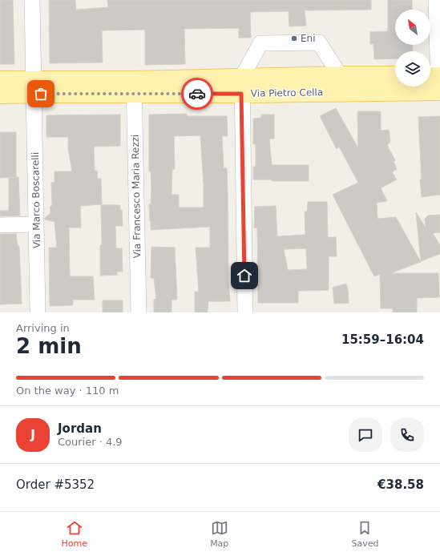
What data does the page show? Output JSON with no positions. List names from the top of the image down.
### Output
{
  "streets": {
    "main road": ["Via Pietro Cella"],
    "street": ["Via Francesco Maria Rezzi", "Via Marco Boscarelli"]
  },
  "crossings": [
    ["Via Pietro Cella", "Via Francesco Maria Rezzi"],
    ["Via Pietro Cella", "Via Marco Boscarelli"]
  ],
  "places": ["Eni"],
  "north": "top left",
  "page": {
    "heading": ["2 min", "Arriving in", "15:59–16:04"],
    "panel": [
      "Jordan",
      "Courier · 4.9",
      "Order #5352",
      "€38.58"
    ],
    "bar": "On the way · 110 m",
    "round": "J",
    "tabs": ["Home", "Map", "Saved"]
  }
}
